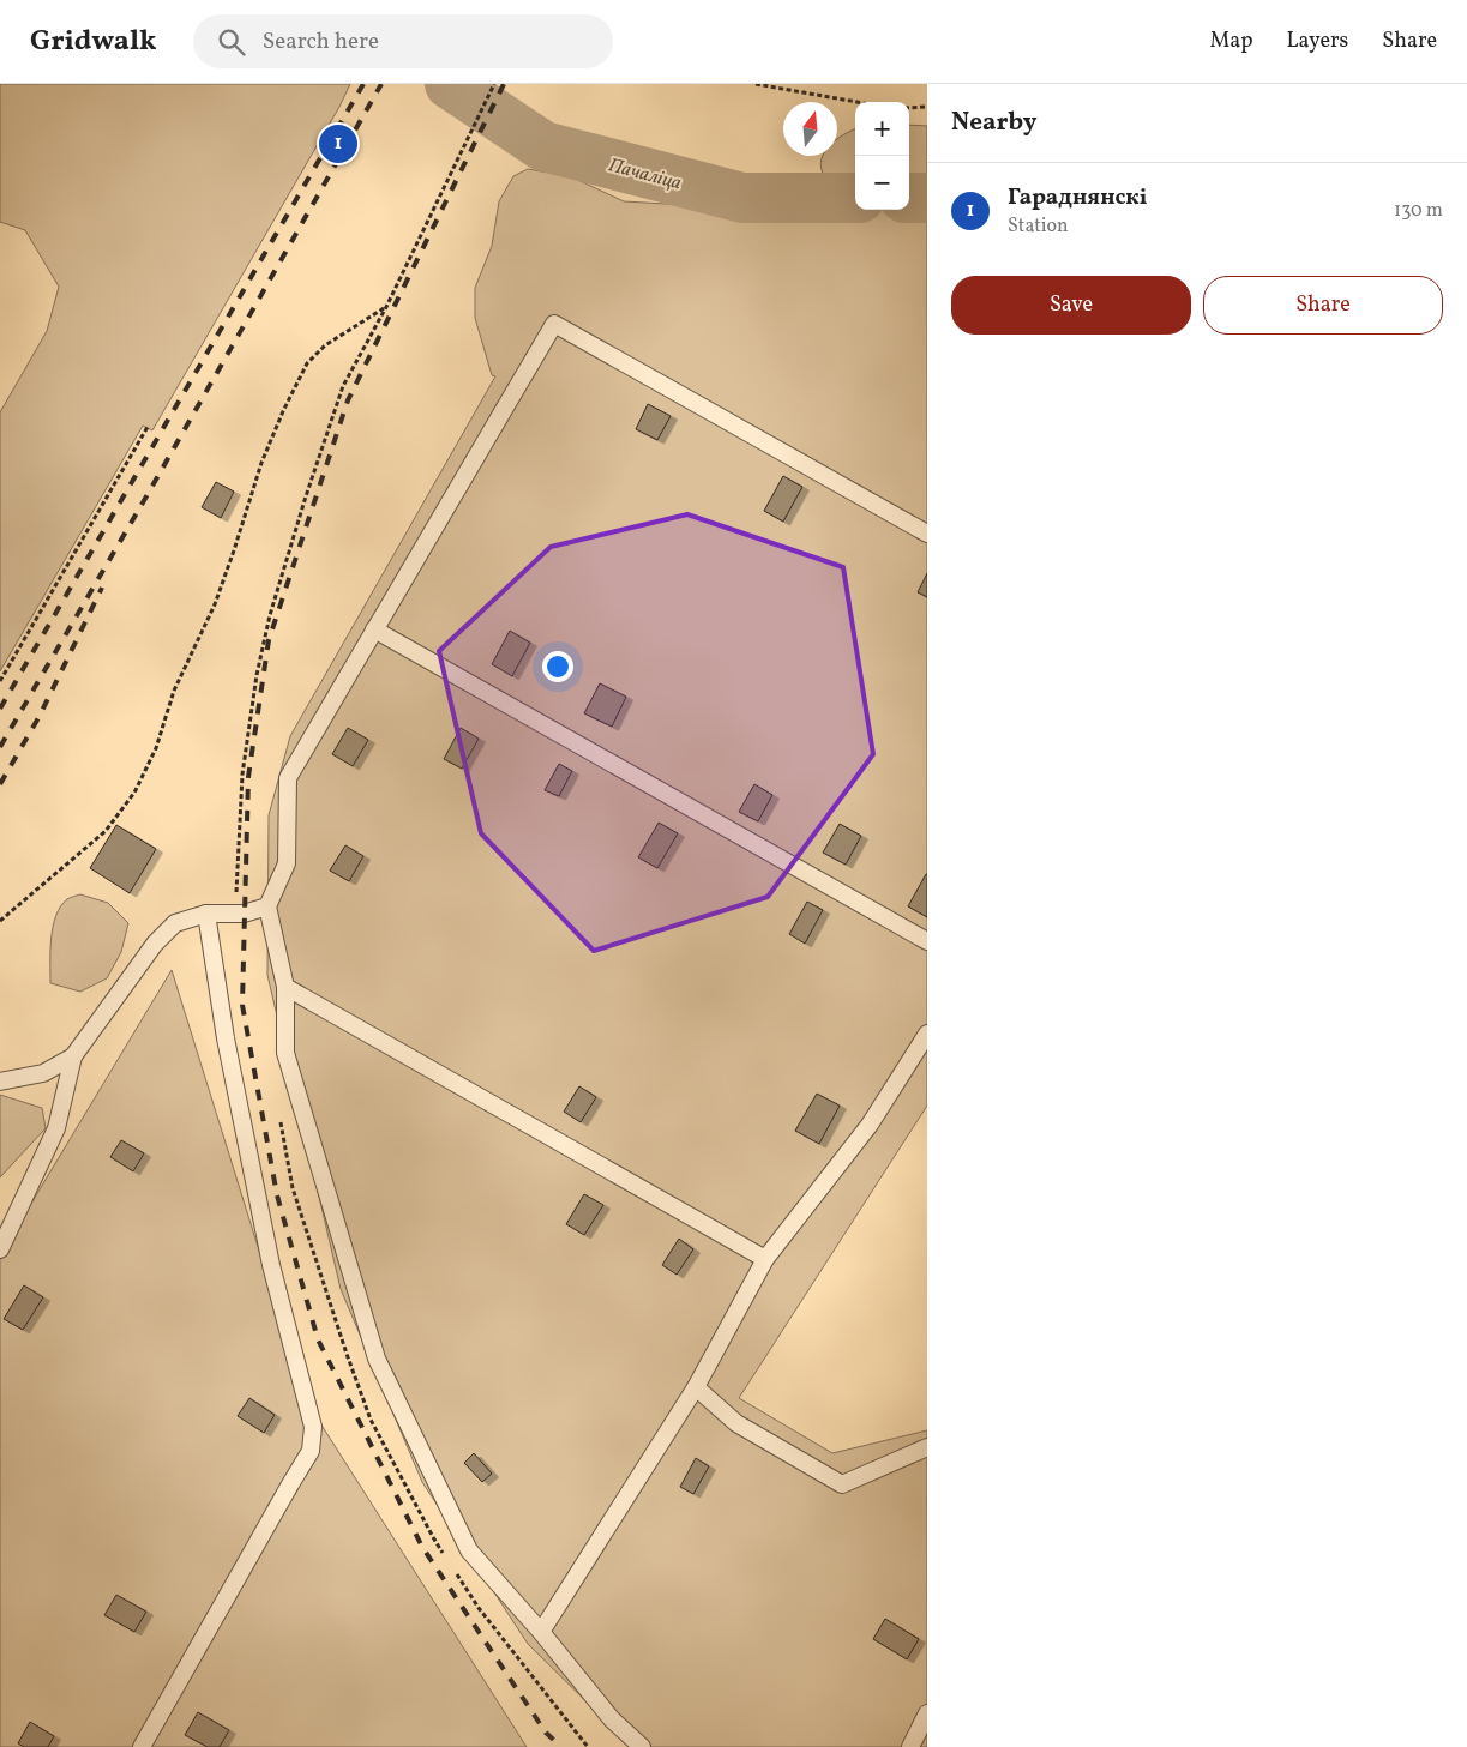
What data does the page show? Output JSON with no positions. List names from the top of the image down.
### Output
{
  "water": ["Пачаліца"],
  "north": "top",
  "page": {
    "header": "Gridwalk",
    "search": "Search here",
    "nav": ["Map", "Layers", "Share"],
    "heading": "Nearby",
    "map_buttons": ["+", "−"],
    "pins": "1",
    "list": [
      {
        "mark": "1",
        "name": "Гараднянскі",
        "note": "Station",
        "value": "130 m"
      }
    ],
    "buttons": ["Save", "Share"]
  }
}
